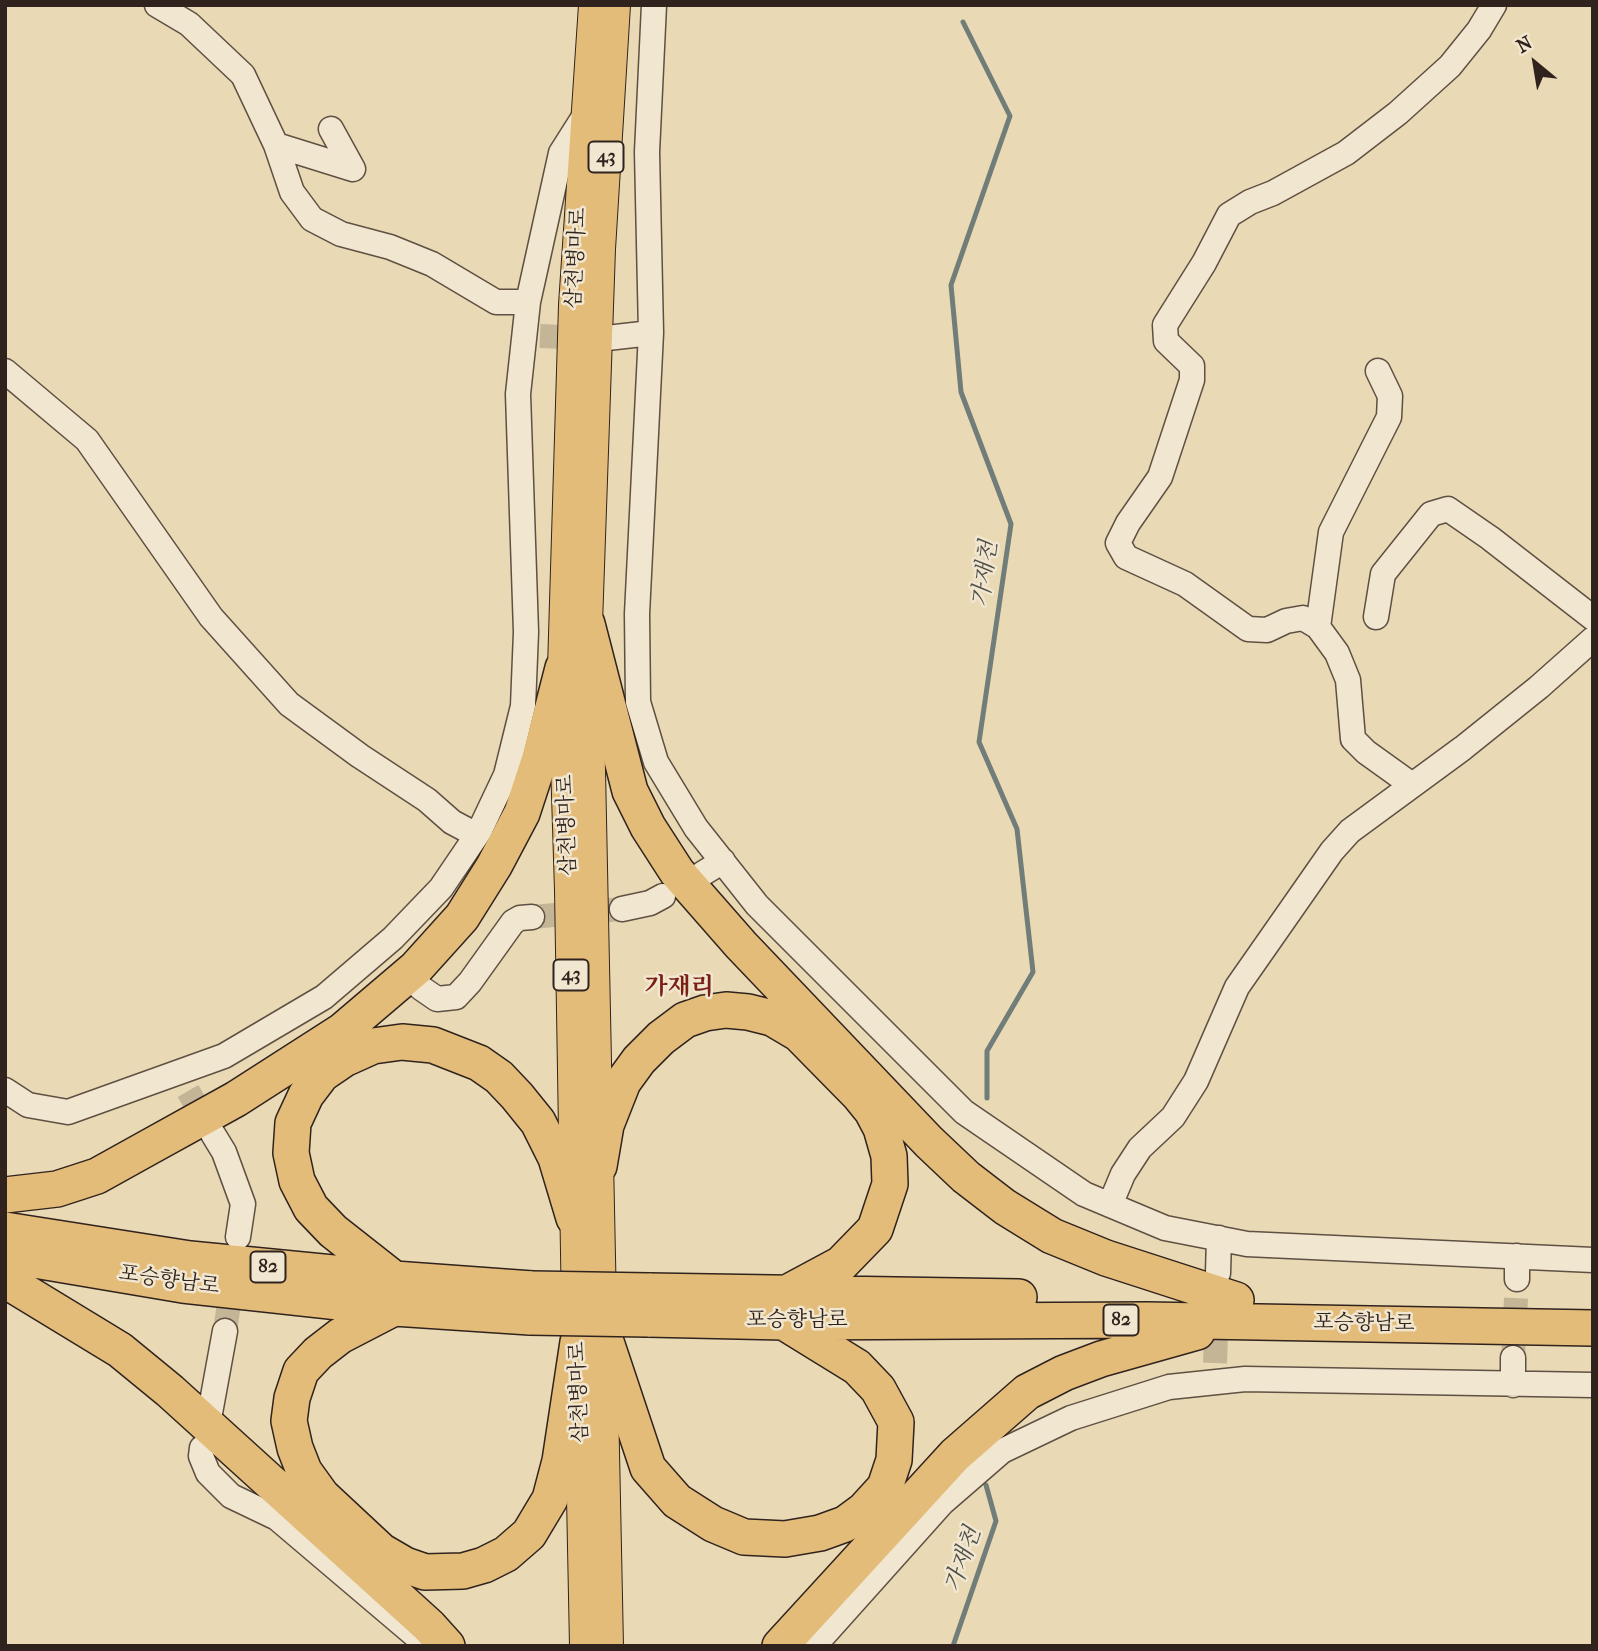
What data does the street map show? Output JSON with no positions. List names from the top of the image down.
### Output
{
  "streets": {
    "highway": ["82", "포승향남로"],
    "main road": ["43", "삼천병마로"]
  },
  "districts": ["가재리"],
  "water": ["가재천"],
  "north": "top left"
}
